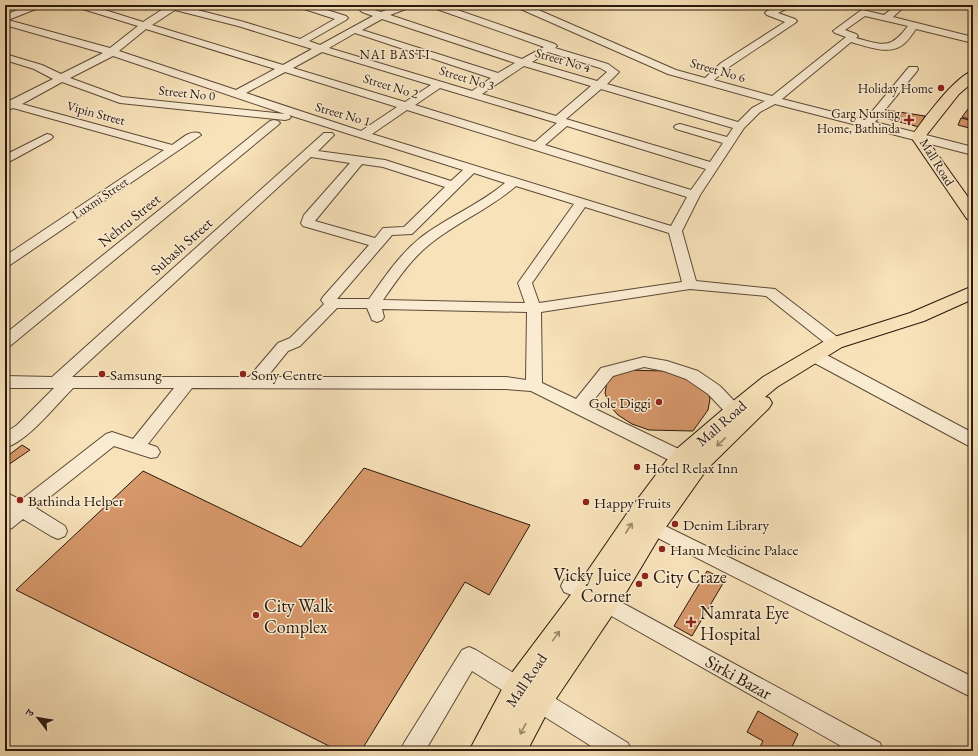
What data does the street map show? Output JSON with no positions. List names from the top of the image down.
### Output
{
  "streets": {
    "main road": ["Mall Road"],
    "street": [
      "Street No 4",
      "Street No 6",
      "Street No 3",
      "Street No 2",
      "Street No 0",
      "Vipin Street",
      "Street No 1",
      "Luxmi Street",
      "Nehru Street",
      "Subash Street",
      "Sirki Bazar"
    ]
  },
  "crossings": [
    ["Street No 6", "Mall Road"],
    ["Street No 0", "Street No 1"],
    ["Vipin Street", "Luxmi Street"],
    ["Mall Road", "Sirki Bazar"]
  ],
  "districts": ["NAI BASTI"],
  "places": {
    "other": [
      "Holiday Home",
      "Samsung",
      "Sony Centre",
      "Gole Diggi",
      "Hotel Relax Inn",
      "Bathinda Helper",
      "Happy Fruits",
      "Denim Library",
      "Hanu Medicine Palace",
      "City Craze",
      "Vicky Juice Corner",
      "City Walk Complex"
    ],
    "health": ["Garg Nursing Home, Bathinda", "Namrata Eye Hospital"]
  },
  "north": "top left"
}
